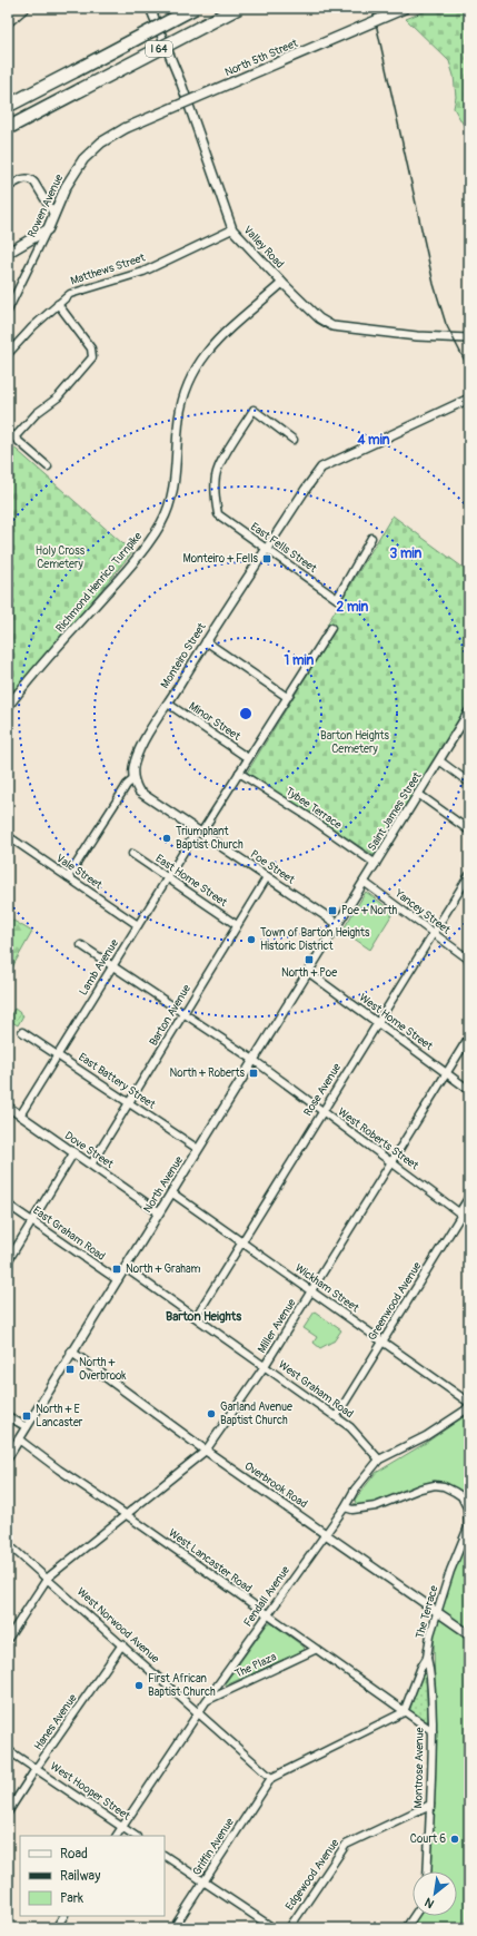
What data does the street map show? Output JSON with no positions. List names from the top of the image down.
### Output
{
  "streets": {
    "highway": ["I 64"],
    "main road": ["North 5th Street", "Rowen Avenue"],
    "street": [
      "Valley Road",
      "Matthews Street",
      "East Fells Street",
      "Richmond Henrico Turnpike",
      "Monteiro Street",
      "Minor Street",
      "Tybee Terrace",
      "Saint James Street",
      "Poe Street",
      "Vale Street",
      "East Home Street",
      "Yancey Street",
      "Lamb Avenue",
      "Barton Avenue",
      "West Home Street",
      "East Battery Street",
      "Rose Avenue",
      "West Roberts Street",
      "Dove Street",
      "North Avenue",
      "East Graham Road",
      "Wickham Street",
      "Greenwood Avenue",
      "Miller Avenue",
      "West Graham Road",
      "Overbrook Road",
      "West Lancaster Road",
      "Fendall Avenue",
      "The Terrace",
      "West Norwood Avenue",
      "The Plaza",
      "Hanes Avenue",
      "Montrose Avenue",
      "West Hooper Street",
      "Griffin Avenue",
      "Edgewood Avenue"
    ]
  },
  "crossings": [
    ["North 5th Street", "Rowen Avenue"],
    ["Valley Road", "Matthews Street"],
    ["Valley Road", "Richmond Henrico Turnpike"],
    ["East Fells Street", "Monteiro Street"],
    ["Monteiro Street", "Minor Street"],
    ["Monteiro Street", "Poe Street"],
    ["Minor Street", "Lamb Avenue"],
    ["Tybee Terrace", "Saint James Street"],
    ["Tybee Terrace", "Lamb Avenue"],
    ["Saint James Street", "Poe Street"],
    ["Saint James Street", "Yancey Street"],
    ["Saint James Street", "North Avenue"],
    ["Poe Street", "Lamb Avenue"],
    ["Poe Street", "Barton Avenue"],
    ["Poe Street", "North Avenue"],
    ["Vale Street", "Lamb Avenue"],
    ["East Home Street", "Lamb Avenue"],
    ["East Home Street", "Barton Avenue"],
    ["Yancey Street", "Rose Avenue"],
    ["Lamb Avenue", "East Battery Street"],
    ["Lamb Avenue", "West Roberts Street"],
    ["Lamb Avenue", "Dove Street"],
    ["Barton Avenue", "East Battery Street"],
    ["Barton Avenue", "West Roberts Street"],
    ["Barton Avenue", "Dove Street"],
    ["West Home Street", "Rose Avenue"],
    ["West Home Street", "North Avenue"],
    ["West Home Street", "Miller Avenue"],
    ["East Battery Street", "North Avenue"],
    ["Rose Avenue", "West Roberts Street"],
    ["Rose Avenue", "Wickham Street"],
    ["Rose Avenue", "West Graham Road"],
    ["West Roberts Street", "North Avenue"],
    ["West Roberts Street", "Greenwood Avenue"],
    ["West Roberts Street", "Miller Avenue"],
    ["Dove Street", "North Avenue"],
    ["North Avenue", "East Graham Road"],
    ["North Avenue", "Wickham Street"],
    ["North Avenue", "West Graham Road"],
    ["North Avenue", "Overbrook Road"],
    ["North Avenue", "West Lancaster Road"],
    ["Wickham Street", "Greenwood Avenue"],
    ["Wickham Street", "Miller Avenue"],
    ["Wickham Street", "Fendall Avenue"],
    ["Greenwood Avenue", "West Graham Road"],
    ["Miller Avenue", "West Graham Road"],
    ["Miller Avenue", "Overbrook Road"],
    ["Miller Avenue", "West Lancaster Road"],
    ["Miller Avenue", "West Norwood Avenue"],
    ["West Graham Road", "Fendall Avenue"],
    ["Overbrook Road", "Fendall Avenue"],
    ["Overbrook Road", "The Terrace"],
    ["West Lancaster Road", "Fendall Avenue"],
    ["West Lancaster Road", "The Terrace"],
    ["West Lancaster Road", "The Plaza"],
    ["West Lancaster Road", "Montrose Avenue"],
    ["Fendall Avenue", "The Terrace"],
    ["Fendall Avenue", "West Norwood Avenue"],
    ["Fendall Avenue", "The Plaza"],
    ["Fendall Avenue", "West Hooper Street"],
    ["The Terrace", "Montrose Avenue"],
    ["West Norwood Avenue", "Hanes Avenue"],
    ["West Norwood Avenue", "Griffin Avenue"],
    ["Hanes Avenue", "West Hooper Street"],
    ["Montrose Avenue", "Edgewood Avenue"]
  ],
  "districts": ["Barton Heights"],
  "parks": ["Holy Cross Cemetery", "Barton Heights Cemetery"],
  "places": {
    "transit": [
      "Monteiro + Fells",
      "Poe + North",
      "North + Poe",
      "North + Roberts",
      "North + Graham",
      "North + Overbrook",
      "North + E Lancaster"
    ],
    "other": [
      "Triumphant Baptist Church",
      "Town of Barton Heights Historic District",
      "Garland Avenue Baptist Church",
      "First African Baptist Church",
      "Court 6"
    ]
  },
  "legend": ["Road", "Railway", "Park"],
  "north": "bottom left",
  "rings": [
    "4 min",
    "3 min",
    "2 min",
    "1 min"
  ]
}
